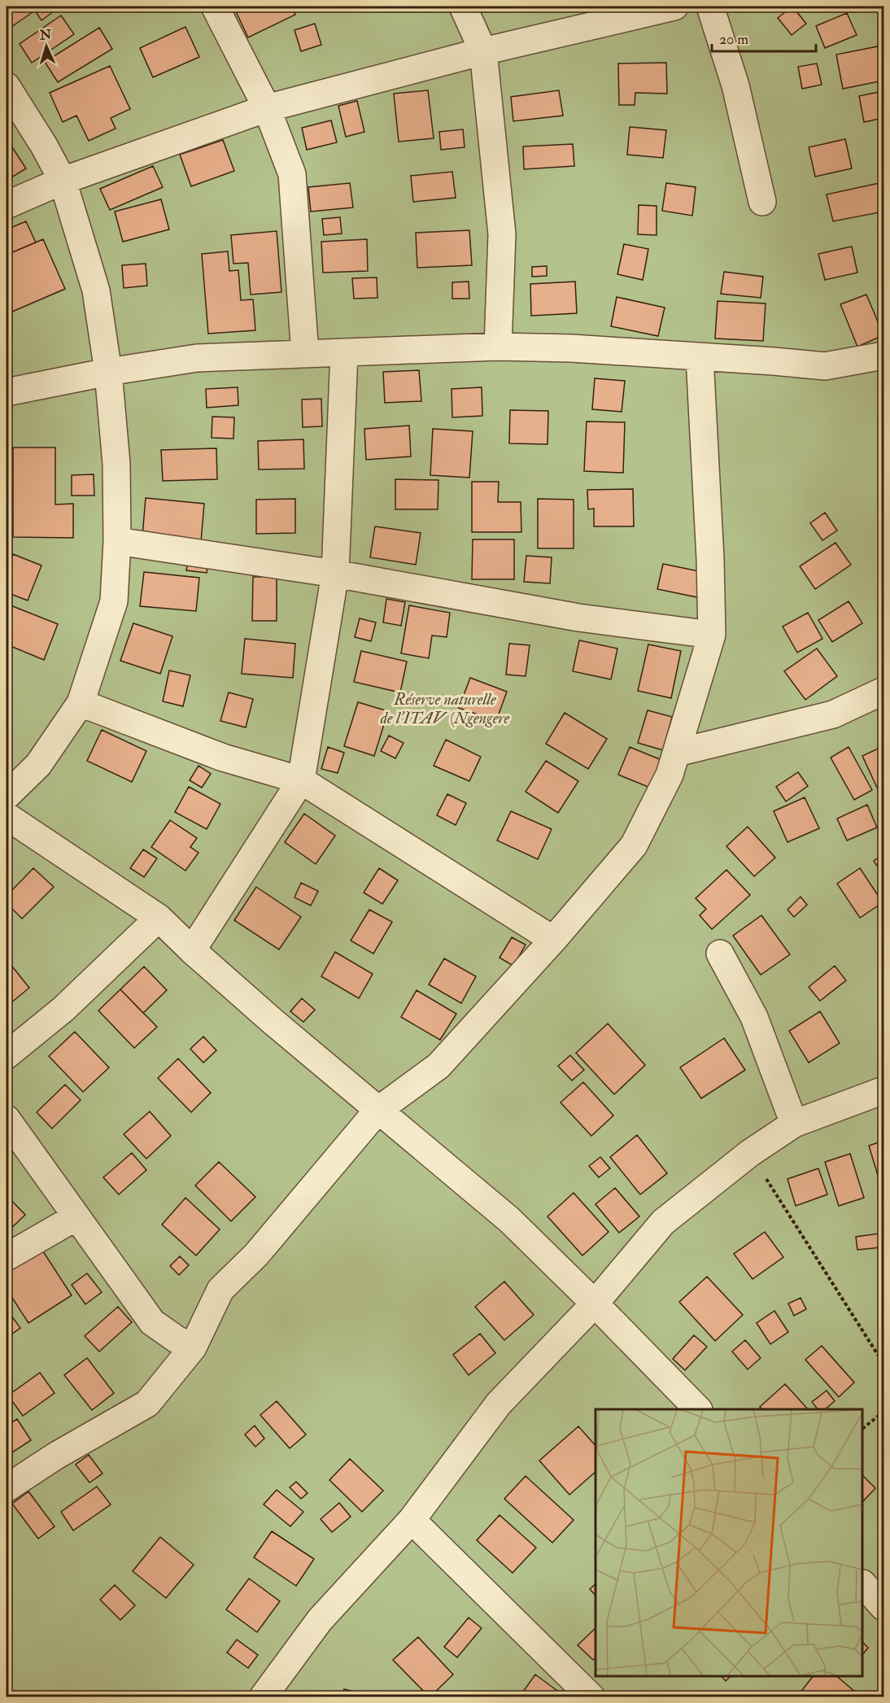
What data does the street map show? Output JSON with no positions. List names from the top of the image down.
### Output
{
  "parks": ["Réserve naturelle de l'ITAV (Ngengere"],
  "scale_bar": "20 m",
  "north": "top"
}
